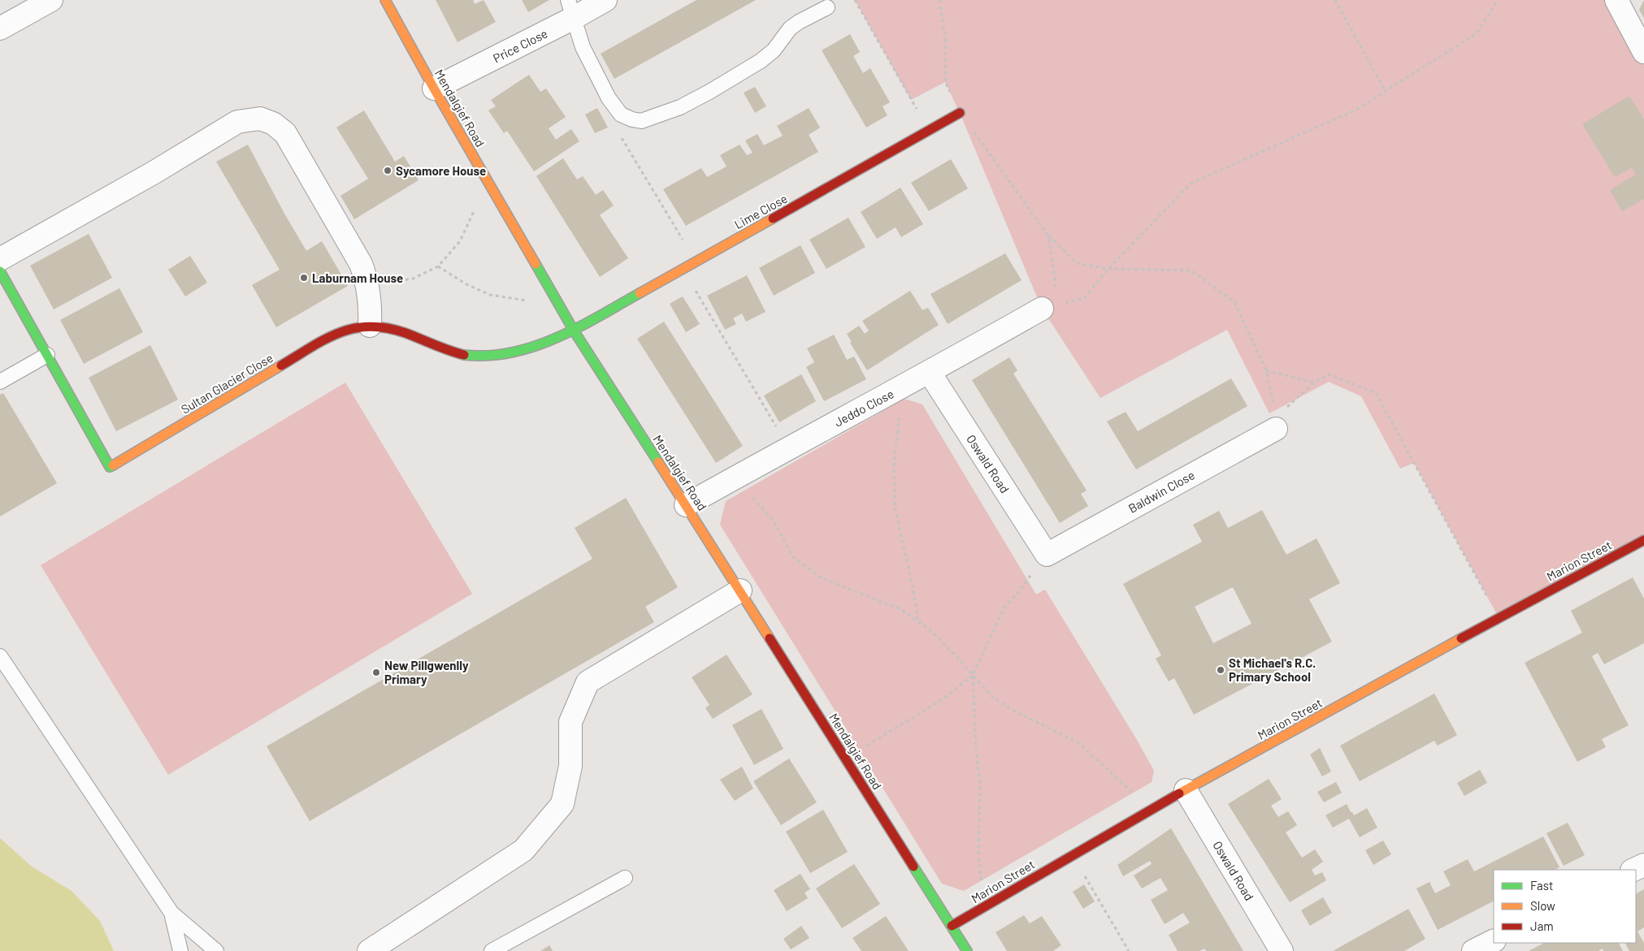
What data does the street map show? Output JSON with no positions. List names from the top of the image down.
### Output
{
  "streets": {
    "street": [
      "Price Close",
      "Mendalgief Road",
      "Lime Close",
      "Sultan Glacier Close",
      "Jeddo Close",
      "Oswald Road",
      "Baldwin Close",
      "Marion Street"
    ]
  },
  "crossings": [
    ["Price Close", "Mendalgief Road"],
    ["Mendalgief Road", "Lime Close"],
    ["Mendalgief Road", "Sultan Glacier Close"],
    ["Mendalgief Road", "Jeddo Close"],
    ["Mendalgief Road", "Marion Street"],
    ["Lime Close", "Sultan Glacier Close"],
    ["Jeddo Close", "Oswald Road"],
    ["Oswald Road", "Baldwin Close"],
    ["Oswald Road", "Marion Street"]
  ],
  "places": [
    "Sycamore House",
    "Laburnam House",
    "St Michael's R.C. Primary School",
    "New Pillgwenlly Primary"
  ],
  "legend": ["Fast", "Slow", "Jam"]
}
